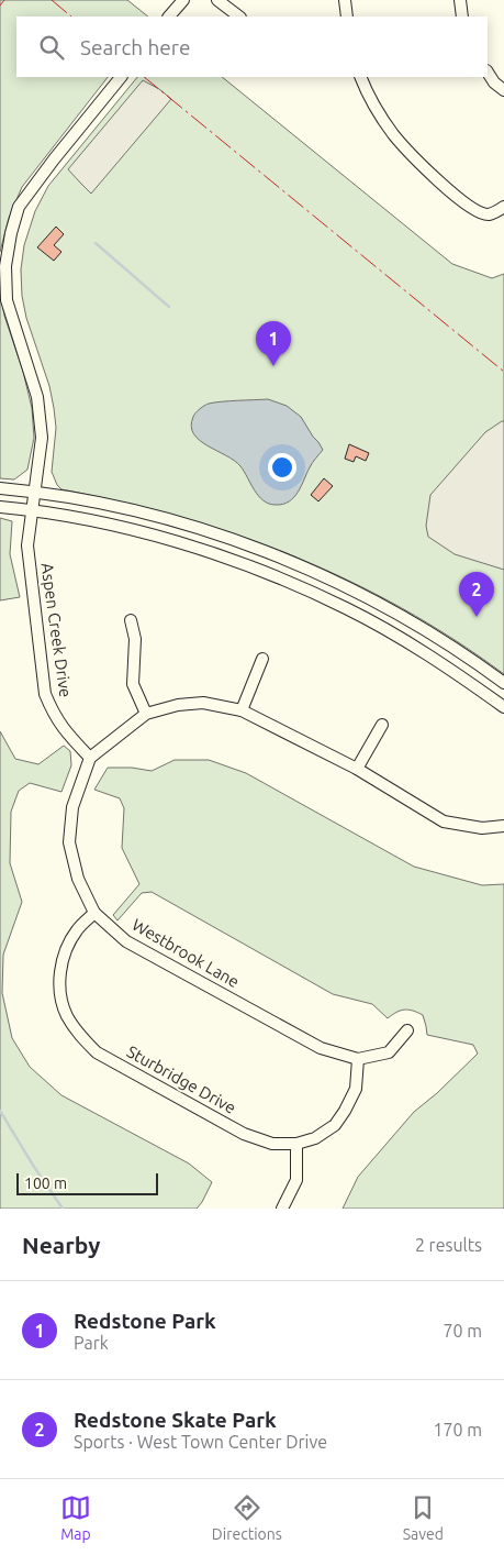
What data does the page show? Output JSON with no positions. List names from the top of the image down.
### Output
{
  "streets": {
    "street": ["Aspen Creek Drive", "Westbrook Lane", "Sturbridge Drive"]
  },
  "crossings": [
    ["Aspen Creek Drive", "Westbrook Lane"],
    ["Westbrook Lane", "Sturbridge Drive"]
  ],
  "scale_bar": "100 m",
  "page": {
    "search": "Search here",
    "pins": ["1", "2"],
    "scale": "100 m",
    "heading": ["Nearby", "2 results"],
    "list": [
      {
        "mark": "1",
        "name": "Redstone Park",
        "note": "Park",
        "value": "70 m"
      },
      {
        "mark": "2",
        "name": "Redstone Skate Park",
        "note": "Sports · West Town Center Drive",
        "value": "170 m"
      }
    ],
    "nav": ["Map", "Directions", "Saved"]
  }
}
